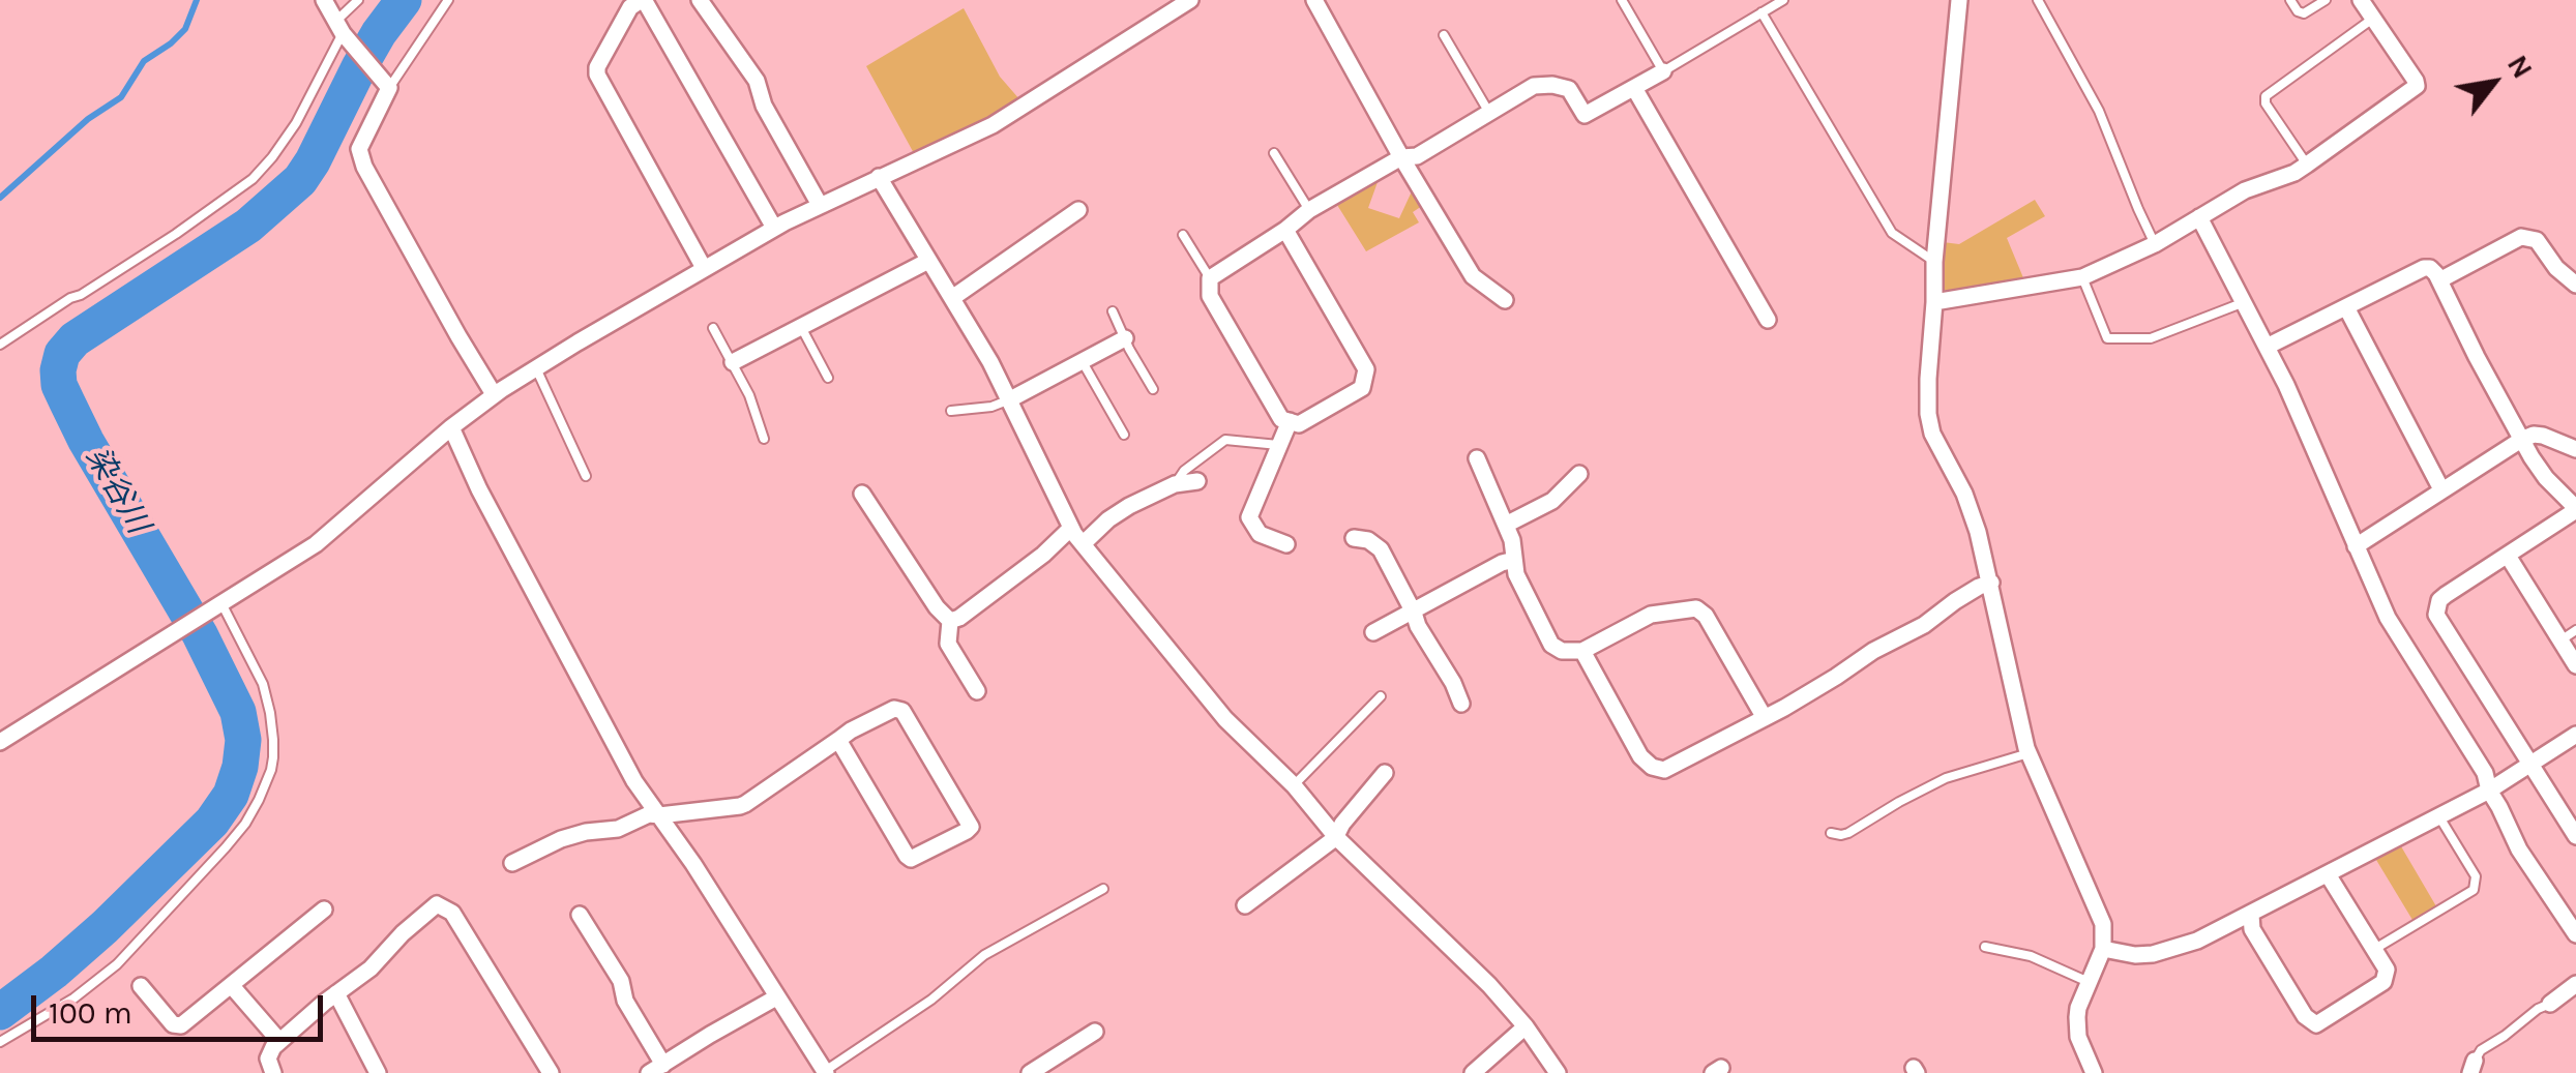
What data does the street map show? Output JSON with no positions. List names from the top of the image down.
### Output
{
  "water": ["染谷川"],
  "scale_bar": "100 m",
  "north": "top right"
}
